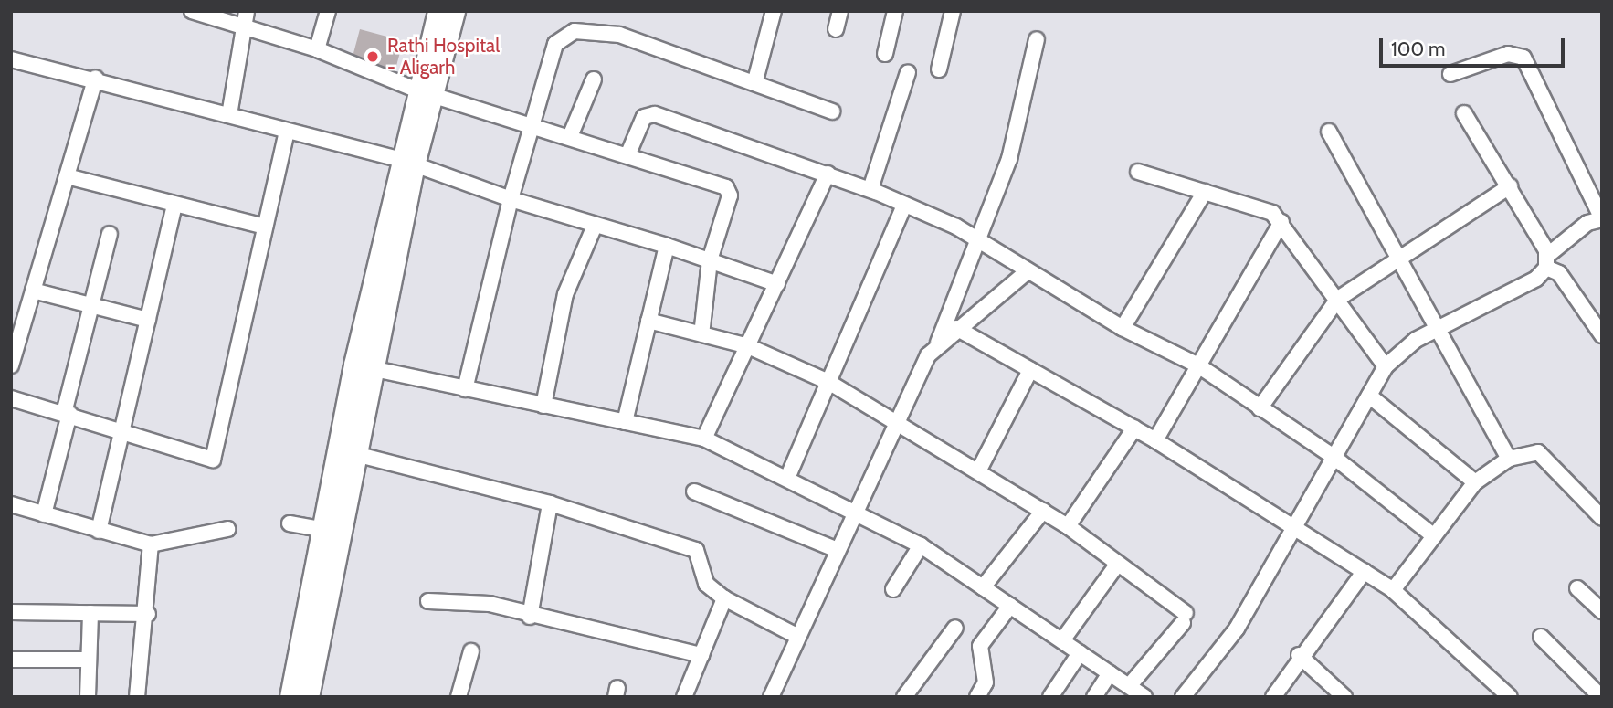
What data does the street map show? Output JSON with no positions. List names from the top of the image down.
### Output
{
  "places": ["Rathi Hospital - Aligarh"],
  "scale_bar": "100 m"
}
